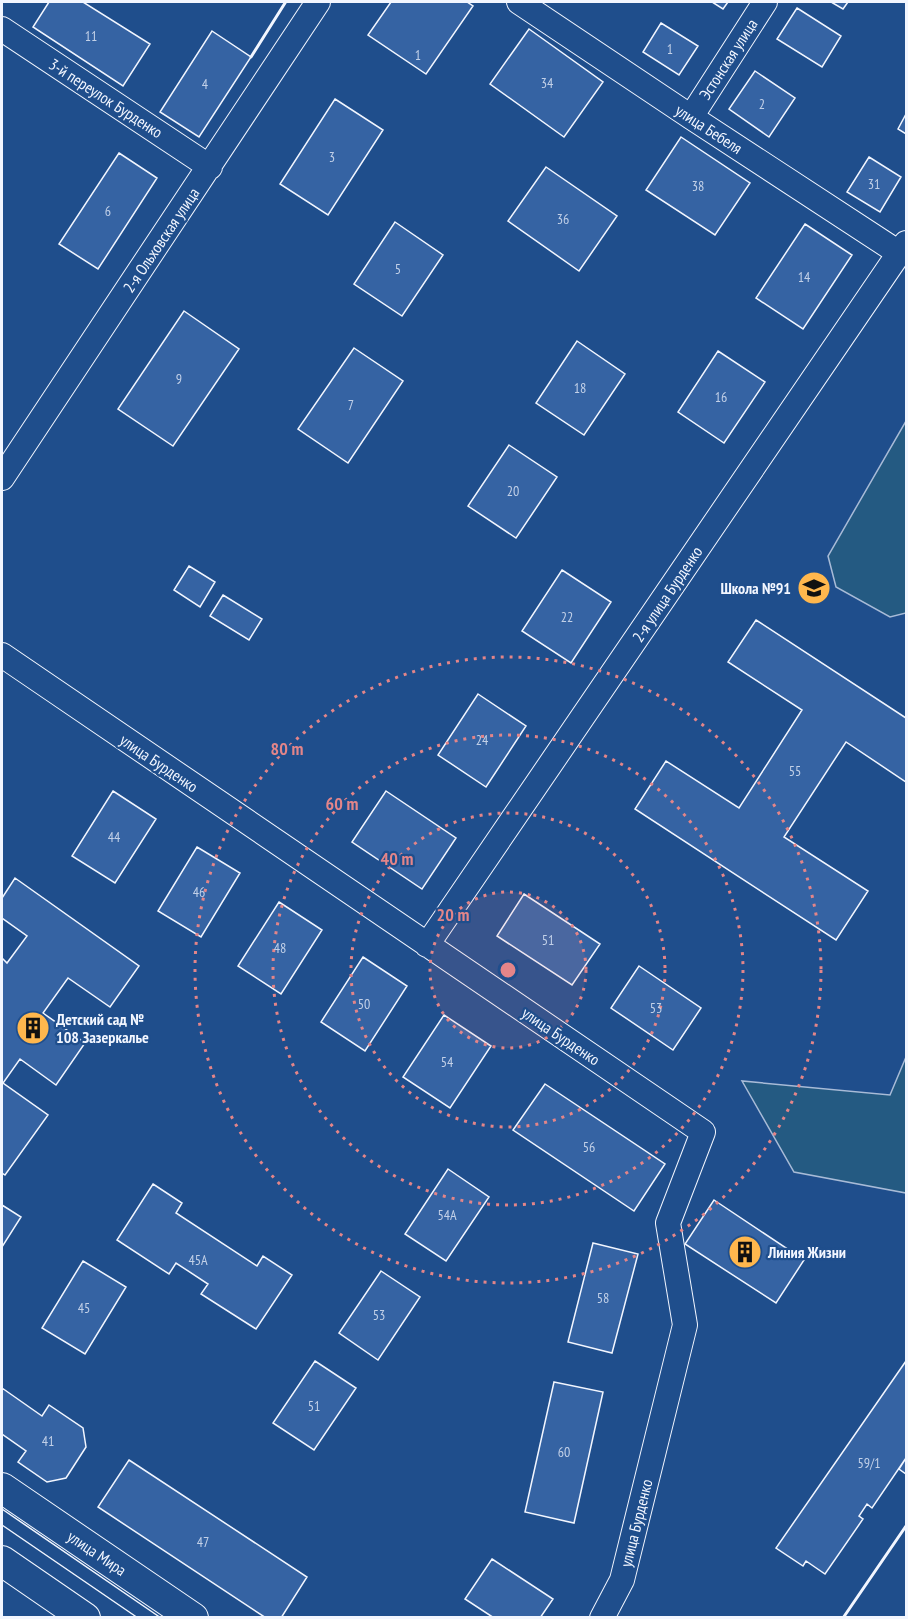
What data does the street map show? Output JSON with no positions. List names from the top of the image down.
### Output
{
  "streets": {
    "street": [
      "Эстонская улица",
      "3-й переулок Бурденко",
      "улица Бебеля",
      "2-я Ольховская улица",
      "2-я улица Бурденко",
      "улица Бурденко",
      "улица Мира"
    ]
  },
  "crossings": [
    ["Эстонская улица", "улица Бебеля"],
    ["3-й переулок Бурденко", "2-я Ольховская улица"],
    ["улица Бебеля", "2-я улица Бурденко"],
    ["2-я улица Бурденко", "улица Бурденко"]
  ],
  "places": {
    "school or university": ["Школа №91"],
    "building": ["Детский сад № 108 Зазеркалье", "Линия Жизни"]
  },
  "house_numbers": [
    "11",
    "1",
    "1",
    "34",
    "4",
    "2",
    "3",
    "31",
    "38",
    "6",
    "36",
    "5",
    "14",
    "9",
    "18",
    "16",
    "7",
    "20",
    "22",
    "24",
    "55",
    "44",
    "46",
    "51",
    "48",
    "50",
    "53",
    "54",
    "56",
    "54А",
    "45А",
    "58",
    "45",
    "53",
    "51",
    "41",
    "60",
    "59/1",
    "47"
  ],
  "rings": [
    "80 m",
    "60 m",
    "40 m",
    "20 m"
  ]
}
